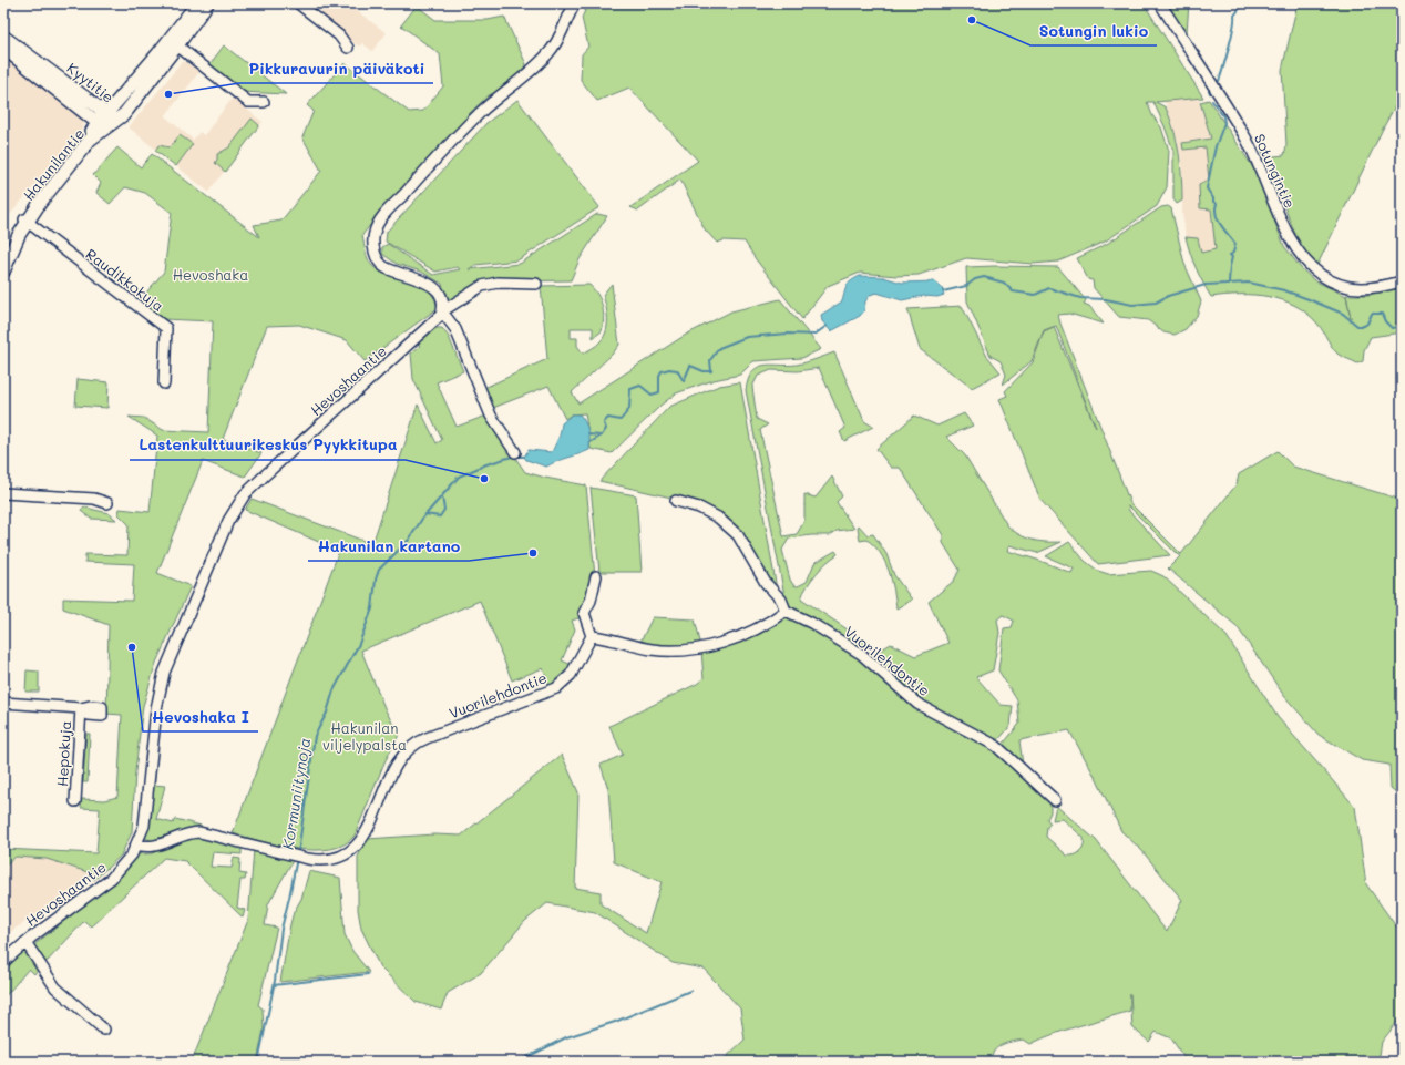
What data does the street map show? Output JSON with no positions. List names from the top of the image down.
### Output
{
  "streets": {
    "main road": ["Kyytitie", "Hakunilantie"],
    "street": [
      "Sotungintie",
      "Raudikkokuja",
      "Hevoshaantie",
      "Vuorilehdontie",
      "Hepokuja"
    ]
  },
  "crossings": [
    ["Kyytitie", "Hakunilantie"],
    ["Hakunilantie", "Raudikkokuja"],
    ["Hevoshaantie", "Vuorilehdontie"]
  ],
  "water": ["Kormuniitynoja"],
  "parks": ["Hevoshaka", "Hakunilan viljelypalsta"],
  "places": [
    "Sotungin lukio",
    "Pikkuravurin päiväkoti",
    "Lastenkulttuurikeskus Pyykkitupa",
    "Hakunilan kartano",
    "Hevoshaka I"
  ]
}
